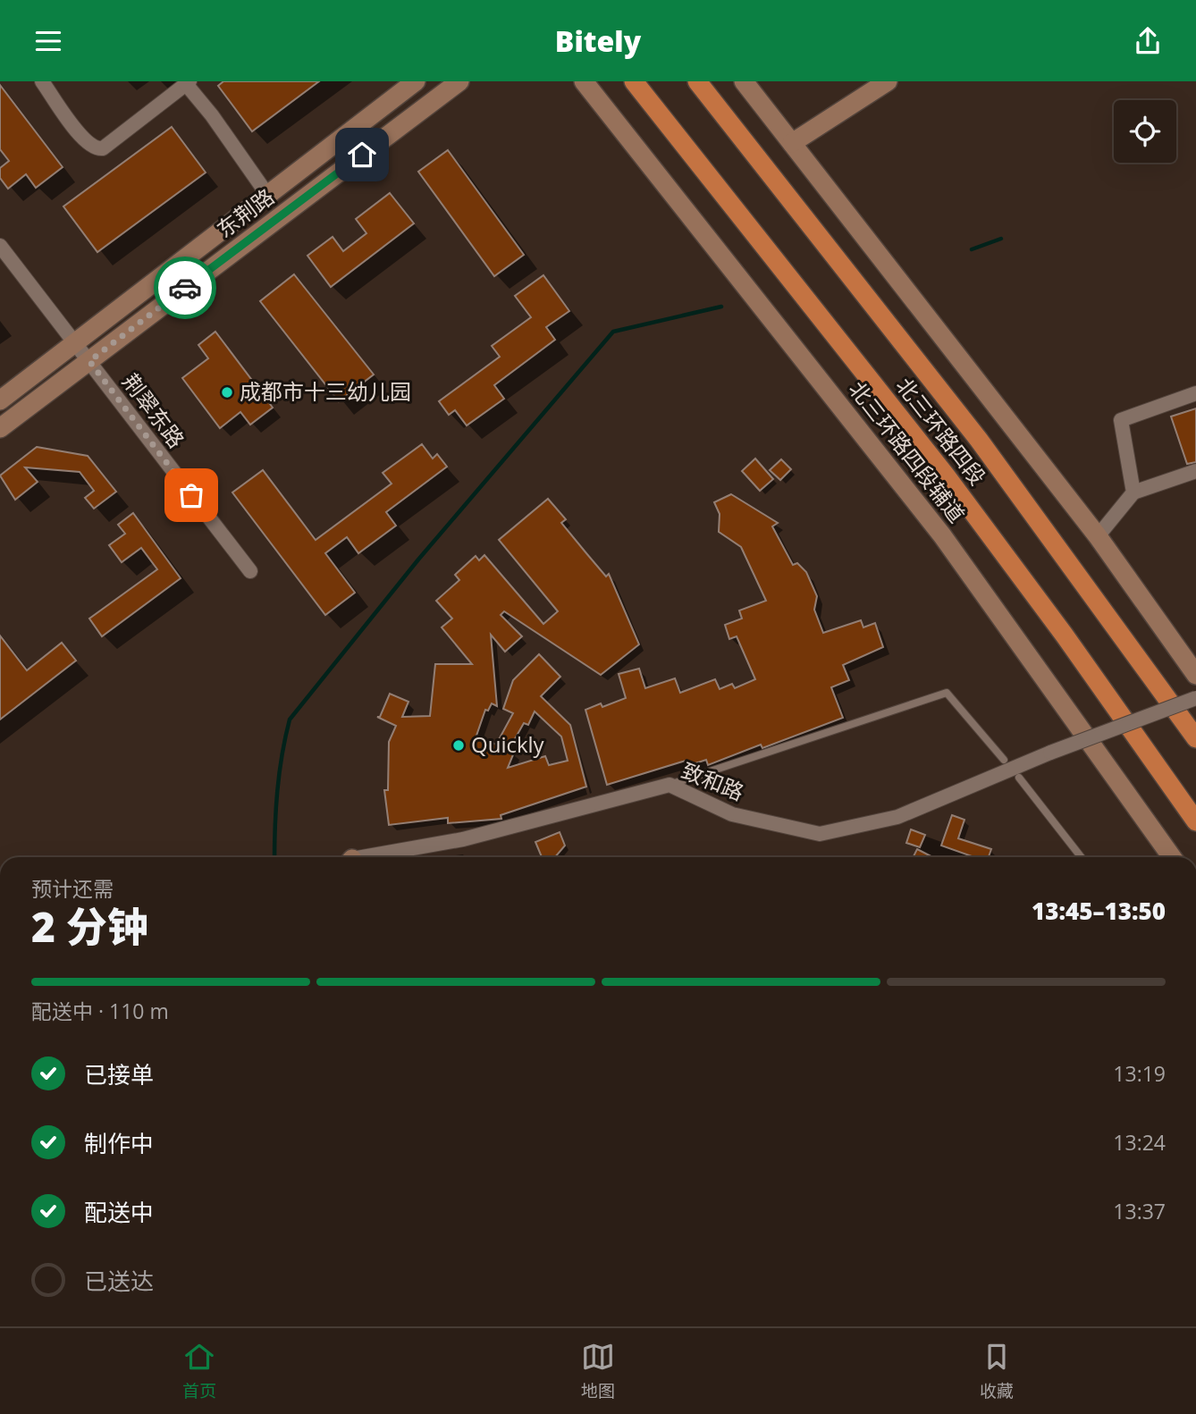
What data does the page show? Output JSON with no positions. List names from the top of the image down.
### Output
{
  "streets": {
    "highway": ["北三环路四段"],
    "main road": ["东荆路", "北三环路四段辅道"],
    "street": ["荆翠东路", "致和路"]
  },
  "crossings": [
    ["东荆路", "荆翠东路"]
  ],
  "places": ["成都市十三幼儿园", "Quickly"],
  "page": {
    "header": "Bitely",
    "heading": ["2 分钟", "预计还需", "13:45–13:50"],
    "bar": "配送中 · 110 m",
    "list": [
      ["已接单", "13:19"],
      ["制作中", "13:24"],
      ["配送中", "13:37"],
      "已送达"
    ],
    "tabs": ["首页", "地图", "收藏"]
  }
}
